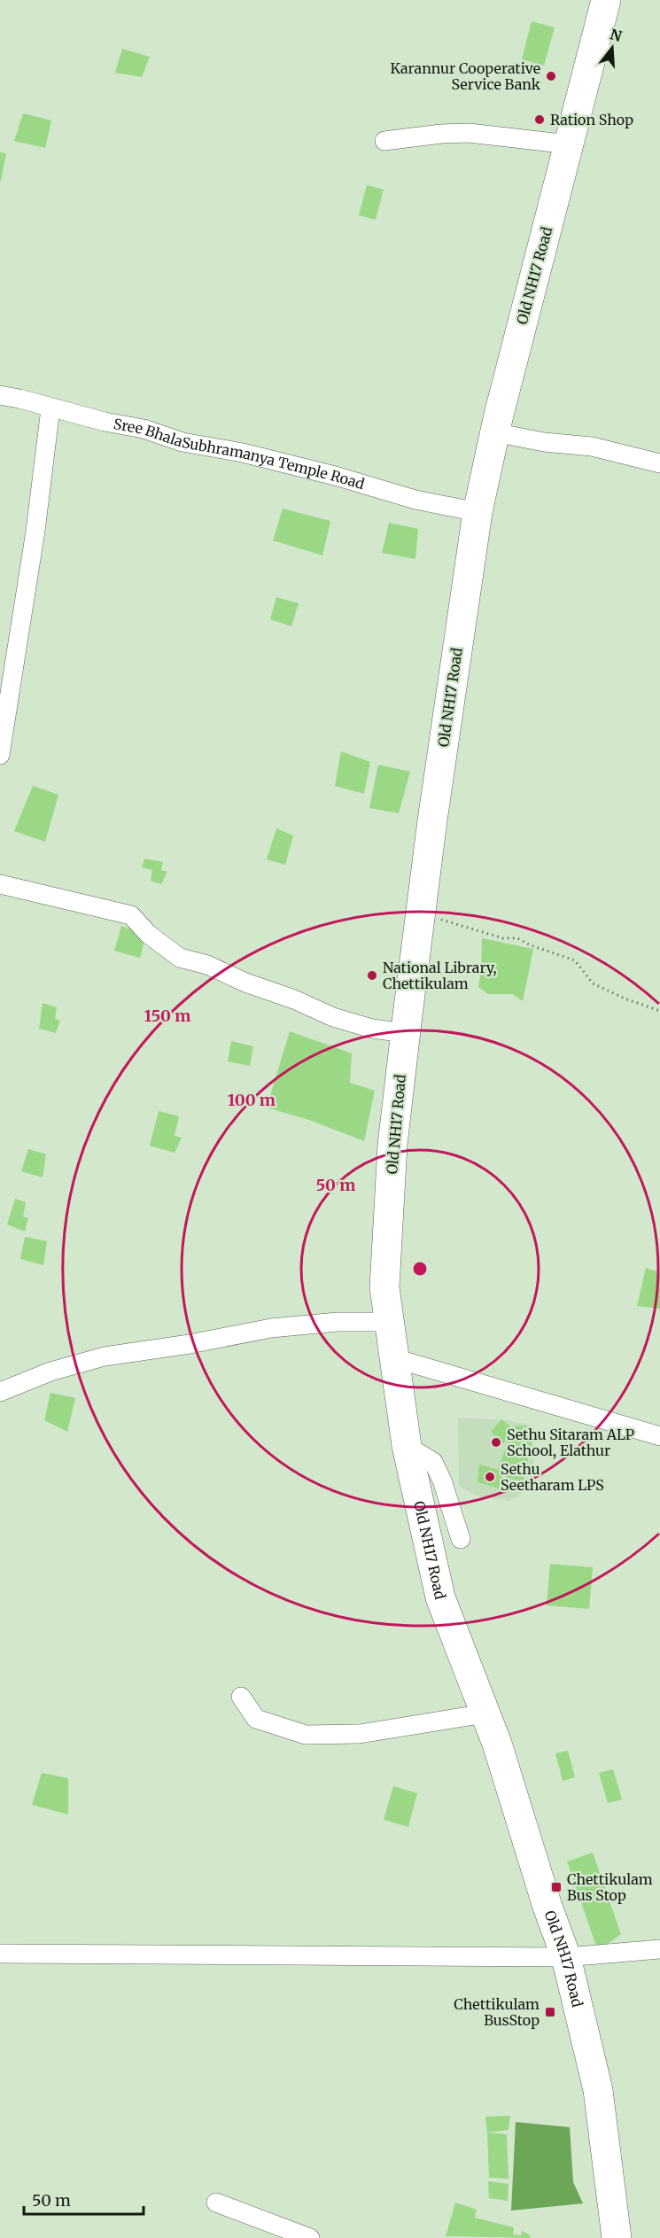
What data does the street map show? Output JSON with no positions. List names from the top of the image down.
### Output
{
  "streets": {
    "main road": ["Old NH17 Road"],
    "street": ["Sree BhalaSubhramanya Temple Road"]
  },
  "crossings": [
    ["Old NH17 Road", "Sree BhalaSubhramanya Temple Road"]
  ],
  "places": {
    "other": [
      "Karannur Cooperative Service Bank",
      "Ration Shop",
      "National Library, Chettikulam",
      "Sethu Sitaram ALP School, Elathur",
      "Sethu Seetharam LPS"
    ],
    "transit": ["Chettikulam Bus Stop", "Chettikulam BusStop"]
  },
  "scale_bar": "50 m",
  "north": "top",
  "rings": ["150 m", "100 m", "50 m"]
}
